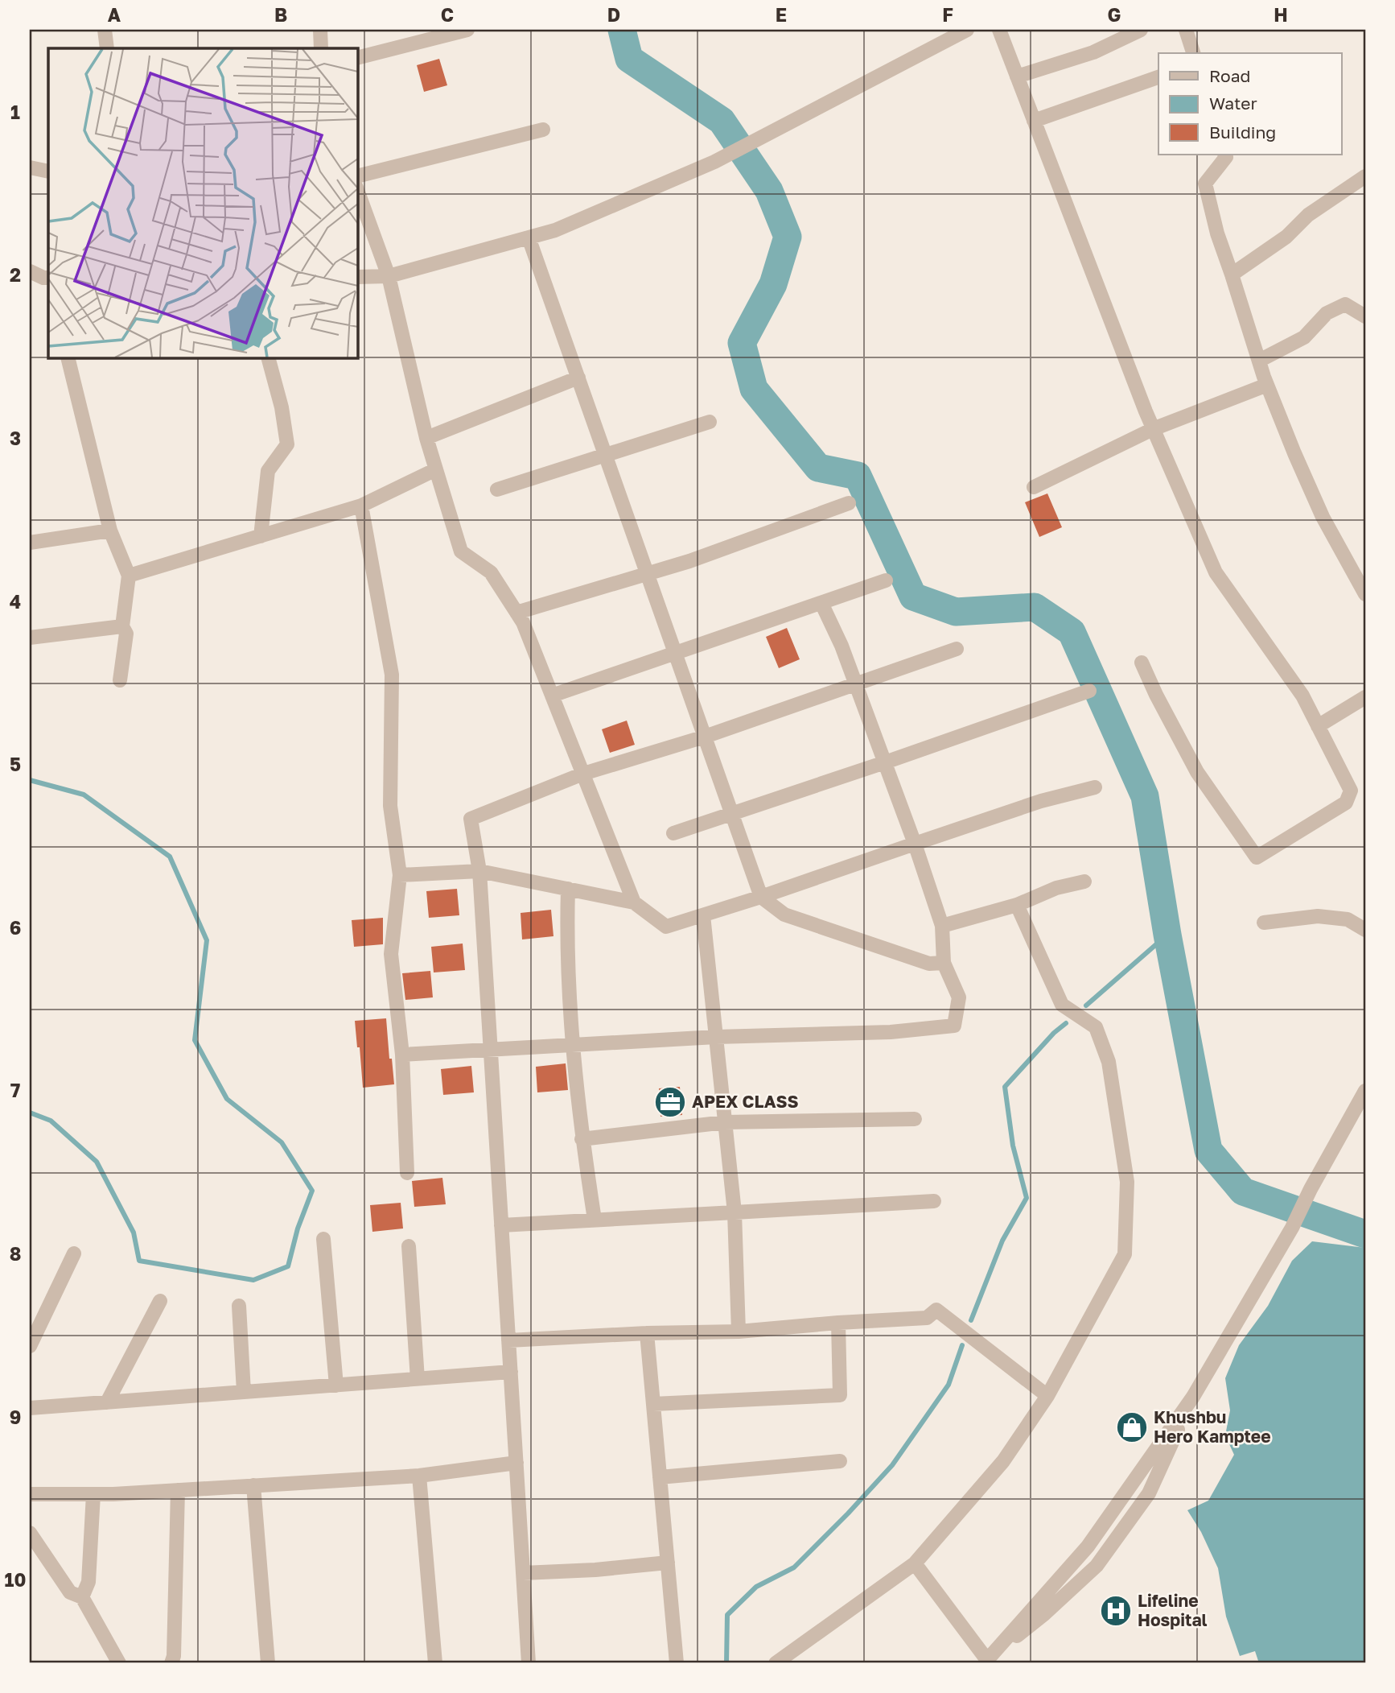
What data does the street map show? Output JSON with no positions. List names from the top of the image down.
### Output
{
  "places": {
    "office": ["APEX CLASS"],
    "shop": ["Khushbu Hero Kamptee"],
    "hospital": ["Lifeline Hospital"]
  },
  "legend": ["Road", "Water", "Building"],
  "grid": {
    "columns": [
      "A",
      "B",
      "C",
      "D",
      "E",
      "F",
      "G",
      "H"
    ],
    "rows": [
      "1",
      "2",
      "3",
      "4",
      "5",
      "6",
      "7",
      "8",
      "9",
      "10"
    ]
  }
}
